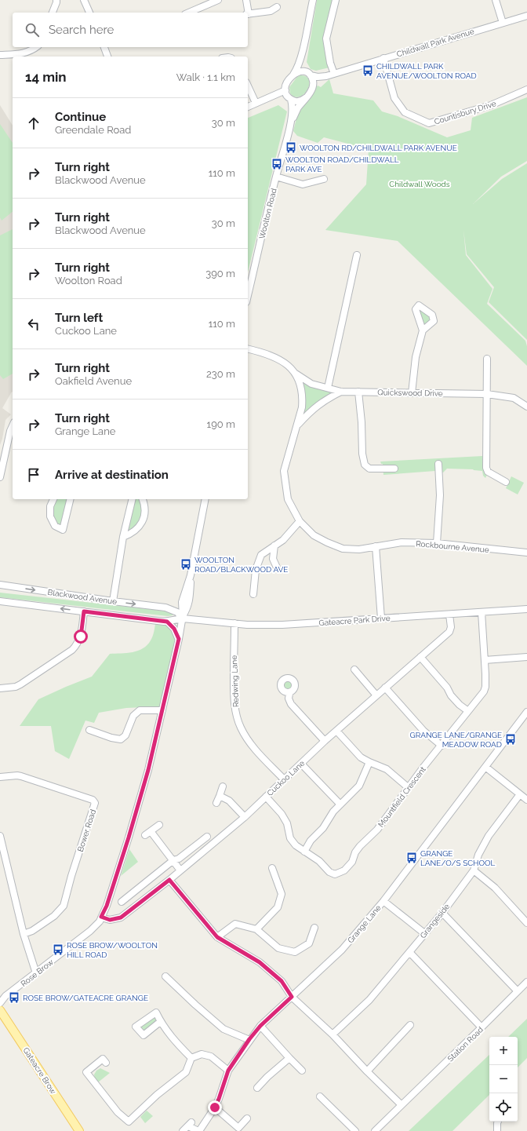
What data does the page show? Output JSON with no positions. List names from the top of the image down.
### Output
{
  "streets": {
    "main road": ["Gateacre Brow"],
    "street": [
      "Childwall Park Avenue",
      "Countisbury Drive",
      "Woolton Road",
      "Quickswood Drive",
      "Rockbourne Avenue",
      "Blackwood Avenue",
      "Gateacre Park Drive",
      "Redwing Lane",
      "Cuckoo Lane",
      "Mountfield Crescent",
      "Bower Road",
      "Grangeside",
      "Grange Lane",
      "Rose Brow",
      "Station Road"
    ]
  },
  "crossings": [
    ["Childwall Park Avenue", "Countisbury Drive"],
    ["Childwall Park Avenue", "Woolton Road"],
    ["Quickswood Drive", "Rockbourne Avenue"],
    ["Blackwood Avenue", "Gateacre Park Drive"],
    ["Gateacre Park Drive", "Redwing Lane"],
    ["Gateacre Park Drive", "Cuckoo Lane"],
    ["Gateacre Park Drive", "Mountfield Crescent"],
    ["Redwing Lane", "Cuckoo Lane"],
    ["Cuckoo Lane", "Mountfield Crescent"],
    ["Cuckoo Lane", "Rose Brow"]
  ],
  "parks": ["Childwall Woods"],
  "places": {
    "bus stop": [
      "CHILDWALL PARK AVENUE/WOOLTON ROAD",
      "WOOLTON RD/CHILDWALL PARK AVENUE",
      "WOOLTON ROAD/CHILDWALL PARK AVE",
      "WOOLTON ROAD/BLACKWOOD AVE",
      "GRANGE LANE/GRANGE MEADOW ROAD",
      "GRANGE LANE/O/S SCHOOL",
      "ROSE BROW/WOOLTON HILL ROAD",
      "ROSE BROW/GATEACRE GRANGE"
    ]
  },
  "page": {
    "search": "Search here",
    "heading": ["14 min", "Walk · 1.1 km"],
    "list": [
      ["Continue", "Greendale Road", "30 m"],
      ["Turn right", "Blackwood Avenue", "110 m"],
      ["Turn right", "Blackwood Avenue", "30 m"],
      ["Turn right", "Woolton Road", "390 m"],
      ["Turn left", "Cuckoo Lane", "110 m"],
      ["Turn right", "Oakfield Avenue", "230 m"],
      ["Turn right", "Grange Lane", "190 m"],
      "Arrive at destination"
    ],
    "map_buttons": ["+", "−"]
  }
}
